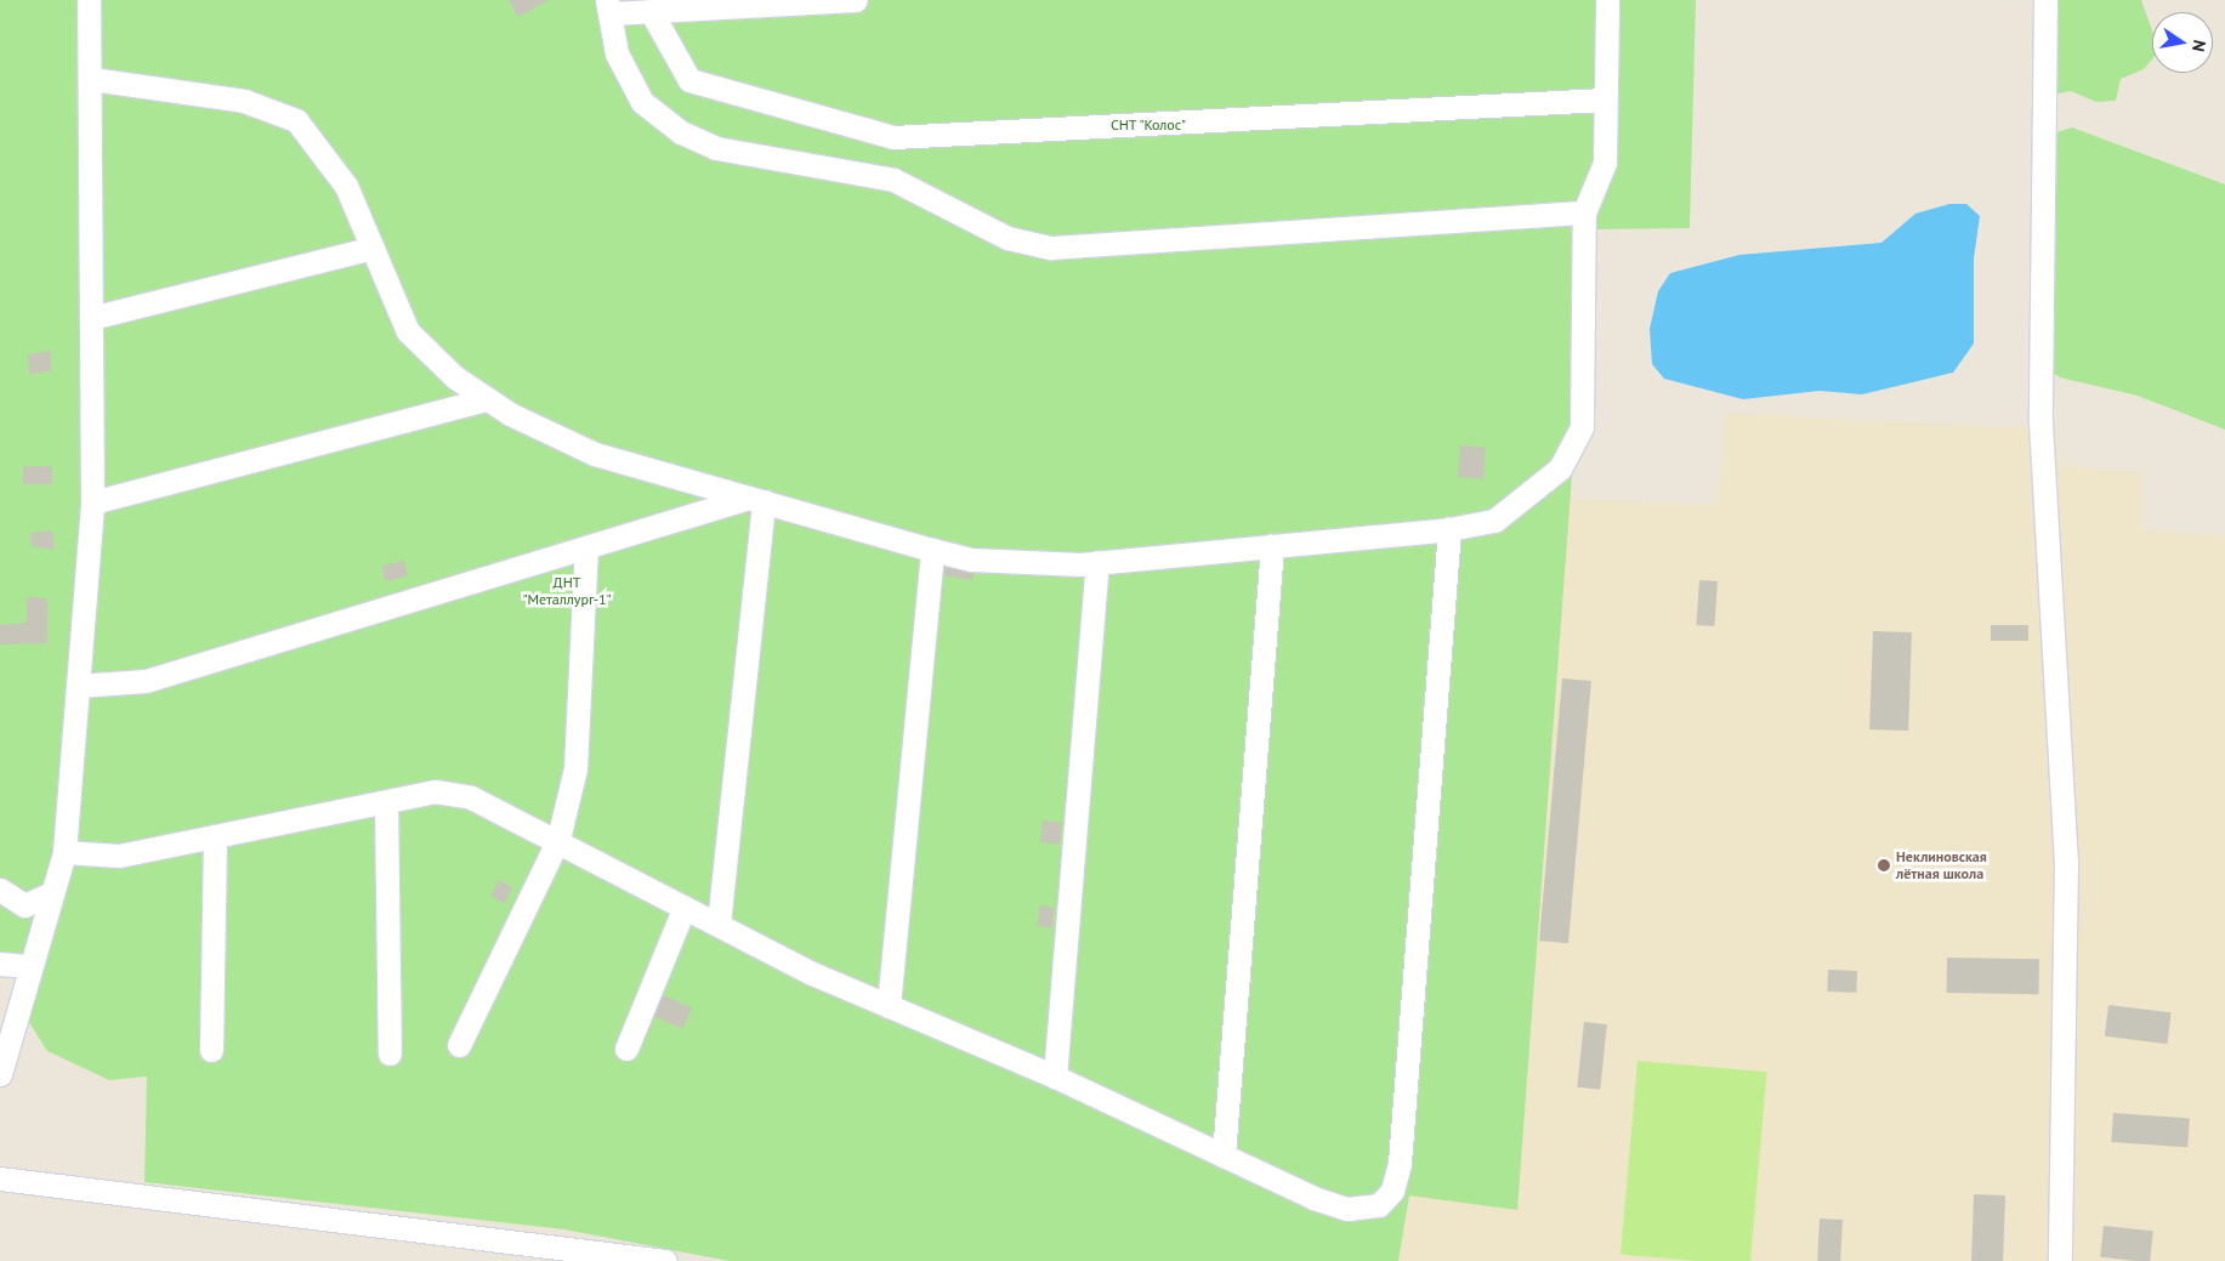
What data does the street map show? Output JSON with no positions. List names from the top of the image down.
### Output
{
  "parks": ["СНТ \"Колос\"", "ДНТ \"Металлург-1\""],
  "places": ["Неклиновская лётная школа"],
  "north": "right"
}
